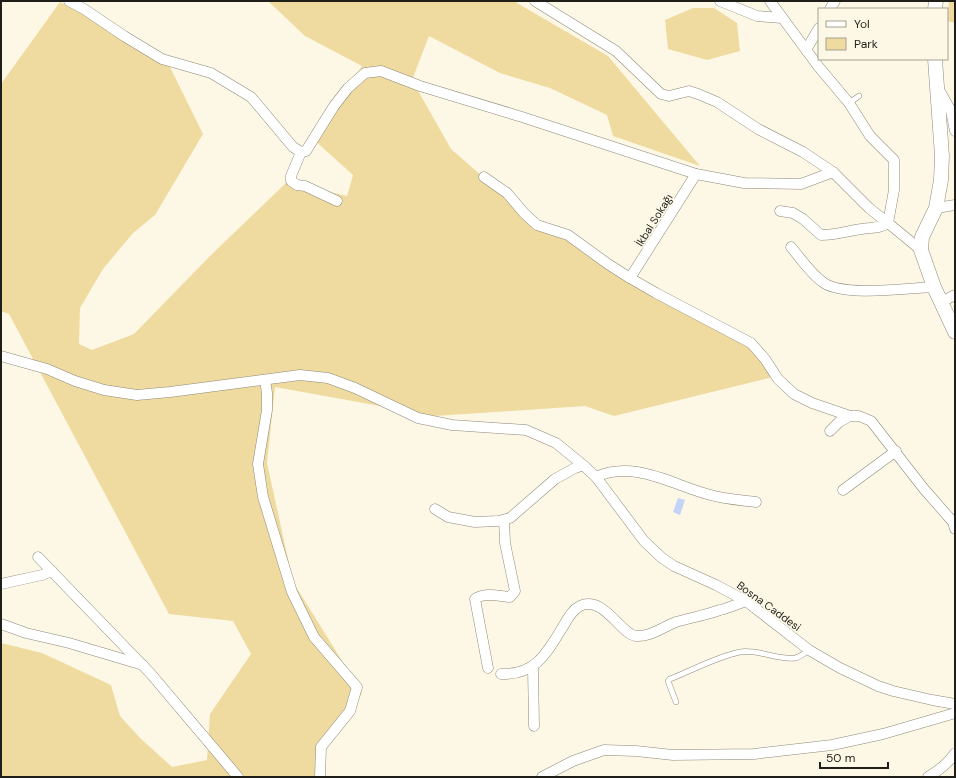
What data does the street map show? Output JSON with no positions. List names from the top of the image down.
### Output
{
  "streets": {
    "street": ["İkbal Sokağı", "Bosna Caddesi"]
  },
  "legend": ["Yol", "Park"],
  "scale_bar": "50 m"
}
